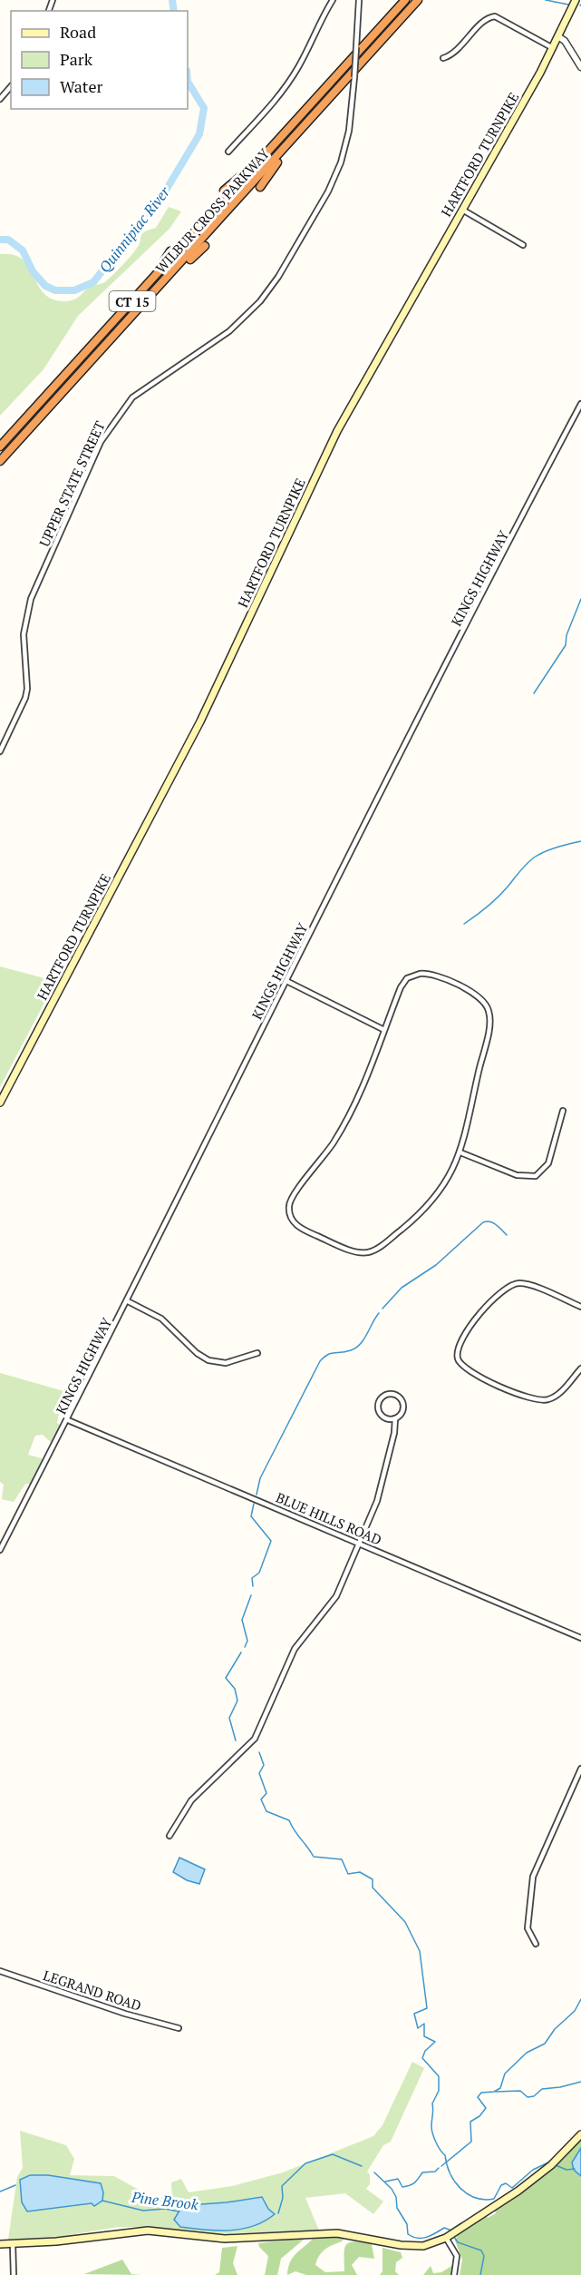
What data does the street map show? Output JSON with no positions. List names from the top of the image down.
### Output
{
  "streets": {
    "highway": ["WILBUR CROSS PARKWAY", "CT 15"],
    "main road": ["HARTFORD TURNPIKE"],
    "street": [
      "UPPER STATE STREET",
      "KINGS HIGHWAY",
      "BLUE HILLS ROAD",
      "LEGRAND ROAD"
    ]
  },
  "crossings": [
    ["KINGS HIGHWAY", "BLUE HILLS ROAD"]
  ],
  "water": ["Quinnipiac River", "Pine Brook"],
  "legend": ["Road", "Park", "Water"]
}
